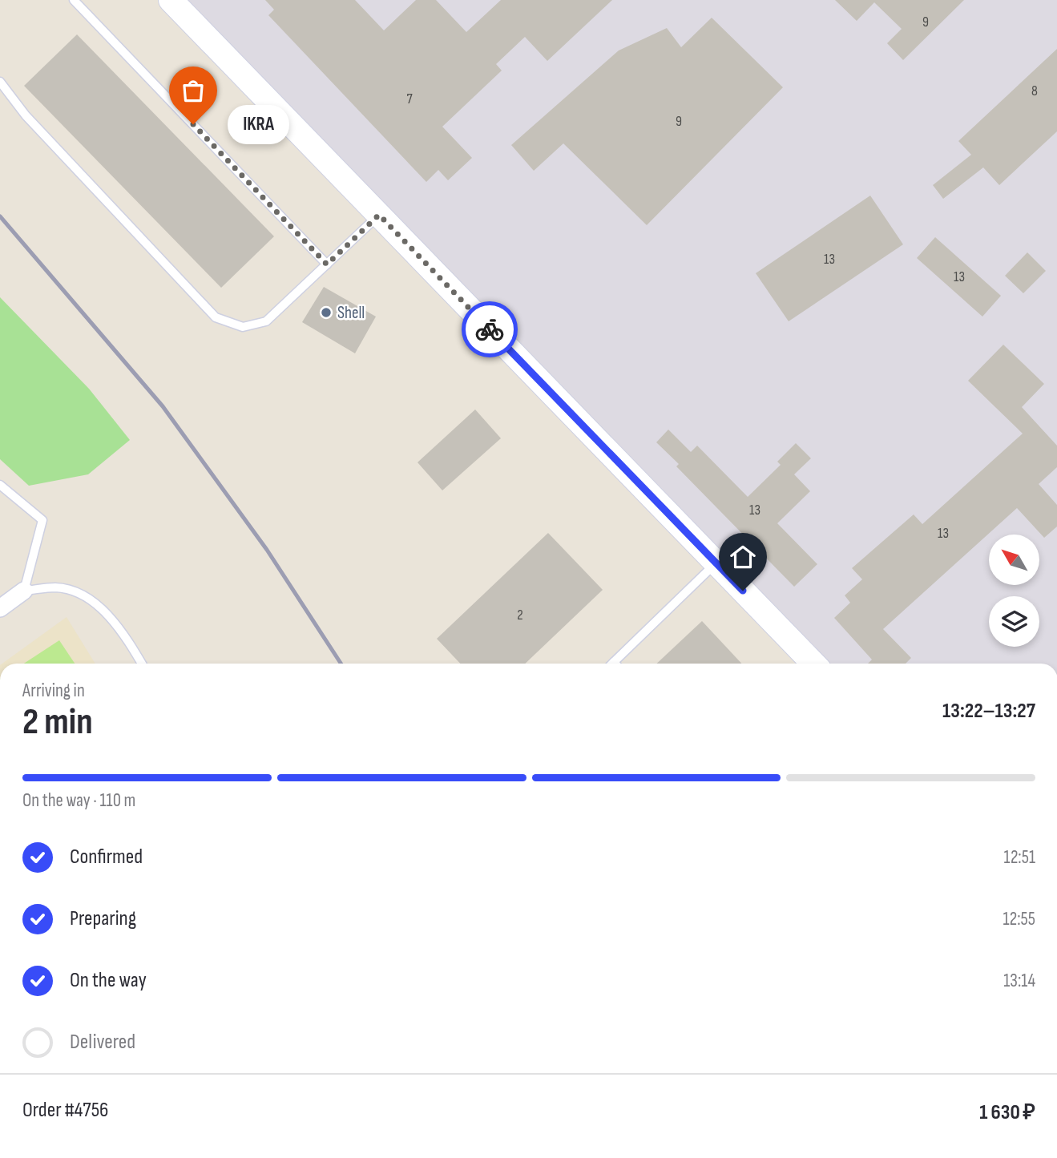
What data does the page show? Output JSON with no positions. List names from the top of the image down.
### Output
{
  "places": ["IKRA", "Shell"],
  "house_numbers": [
    "9",
    "8",
    "7",
    "9",
    "13",
    "13",
    "13",
    "13",
    "2"
  ],
  "north": "top left",
  "page": {
    "bubble": "IKRA",
    "heading": ["2 min", "Arriving in", "13:22–13:27"],
    "panel": ["Order #4756", "1 630 ₽"],
    "bar": "On the way · 110 m",
    "list": [
      ["Confirmed", "12:51"],
      ["Preparing", "12:55"],
      ["On the way", "13:14"],
      "Delivered"
    ]
  }
}
